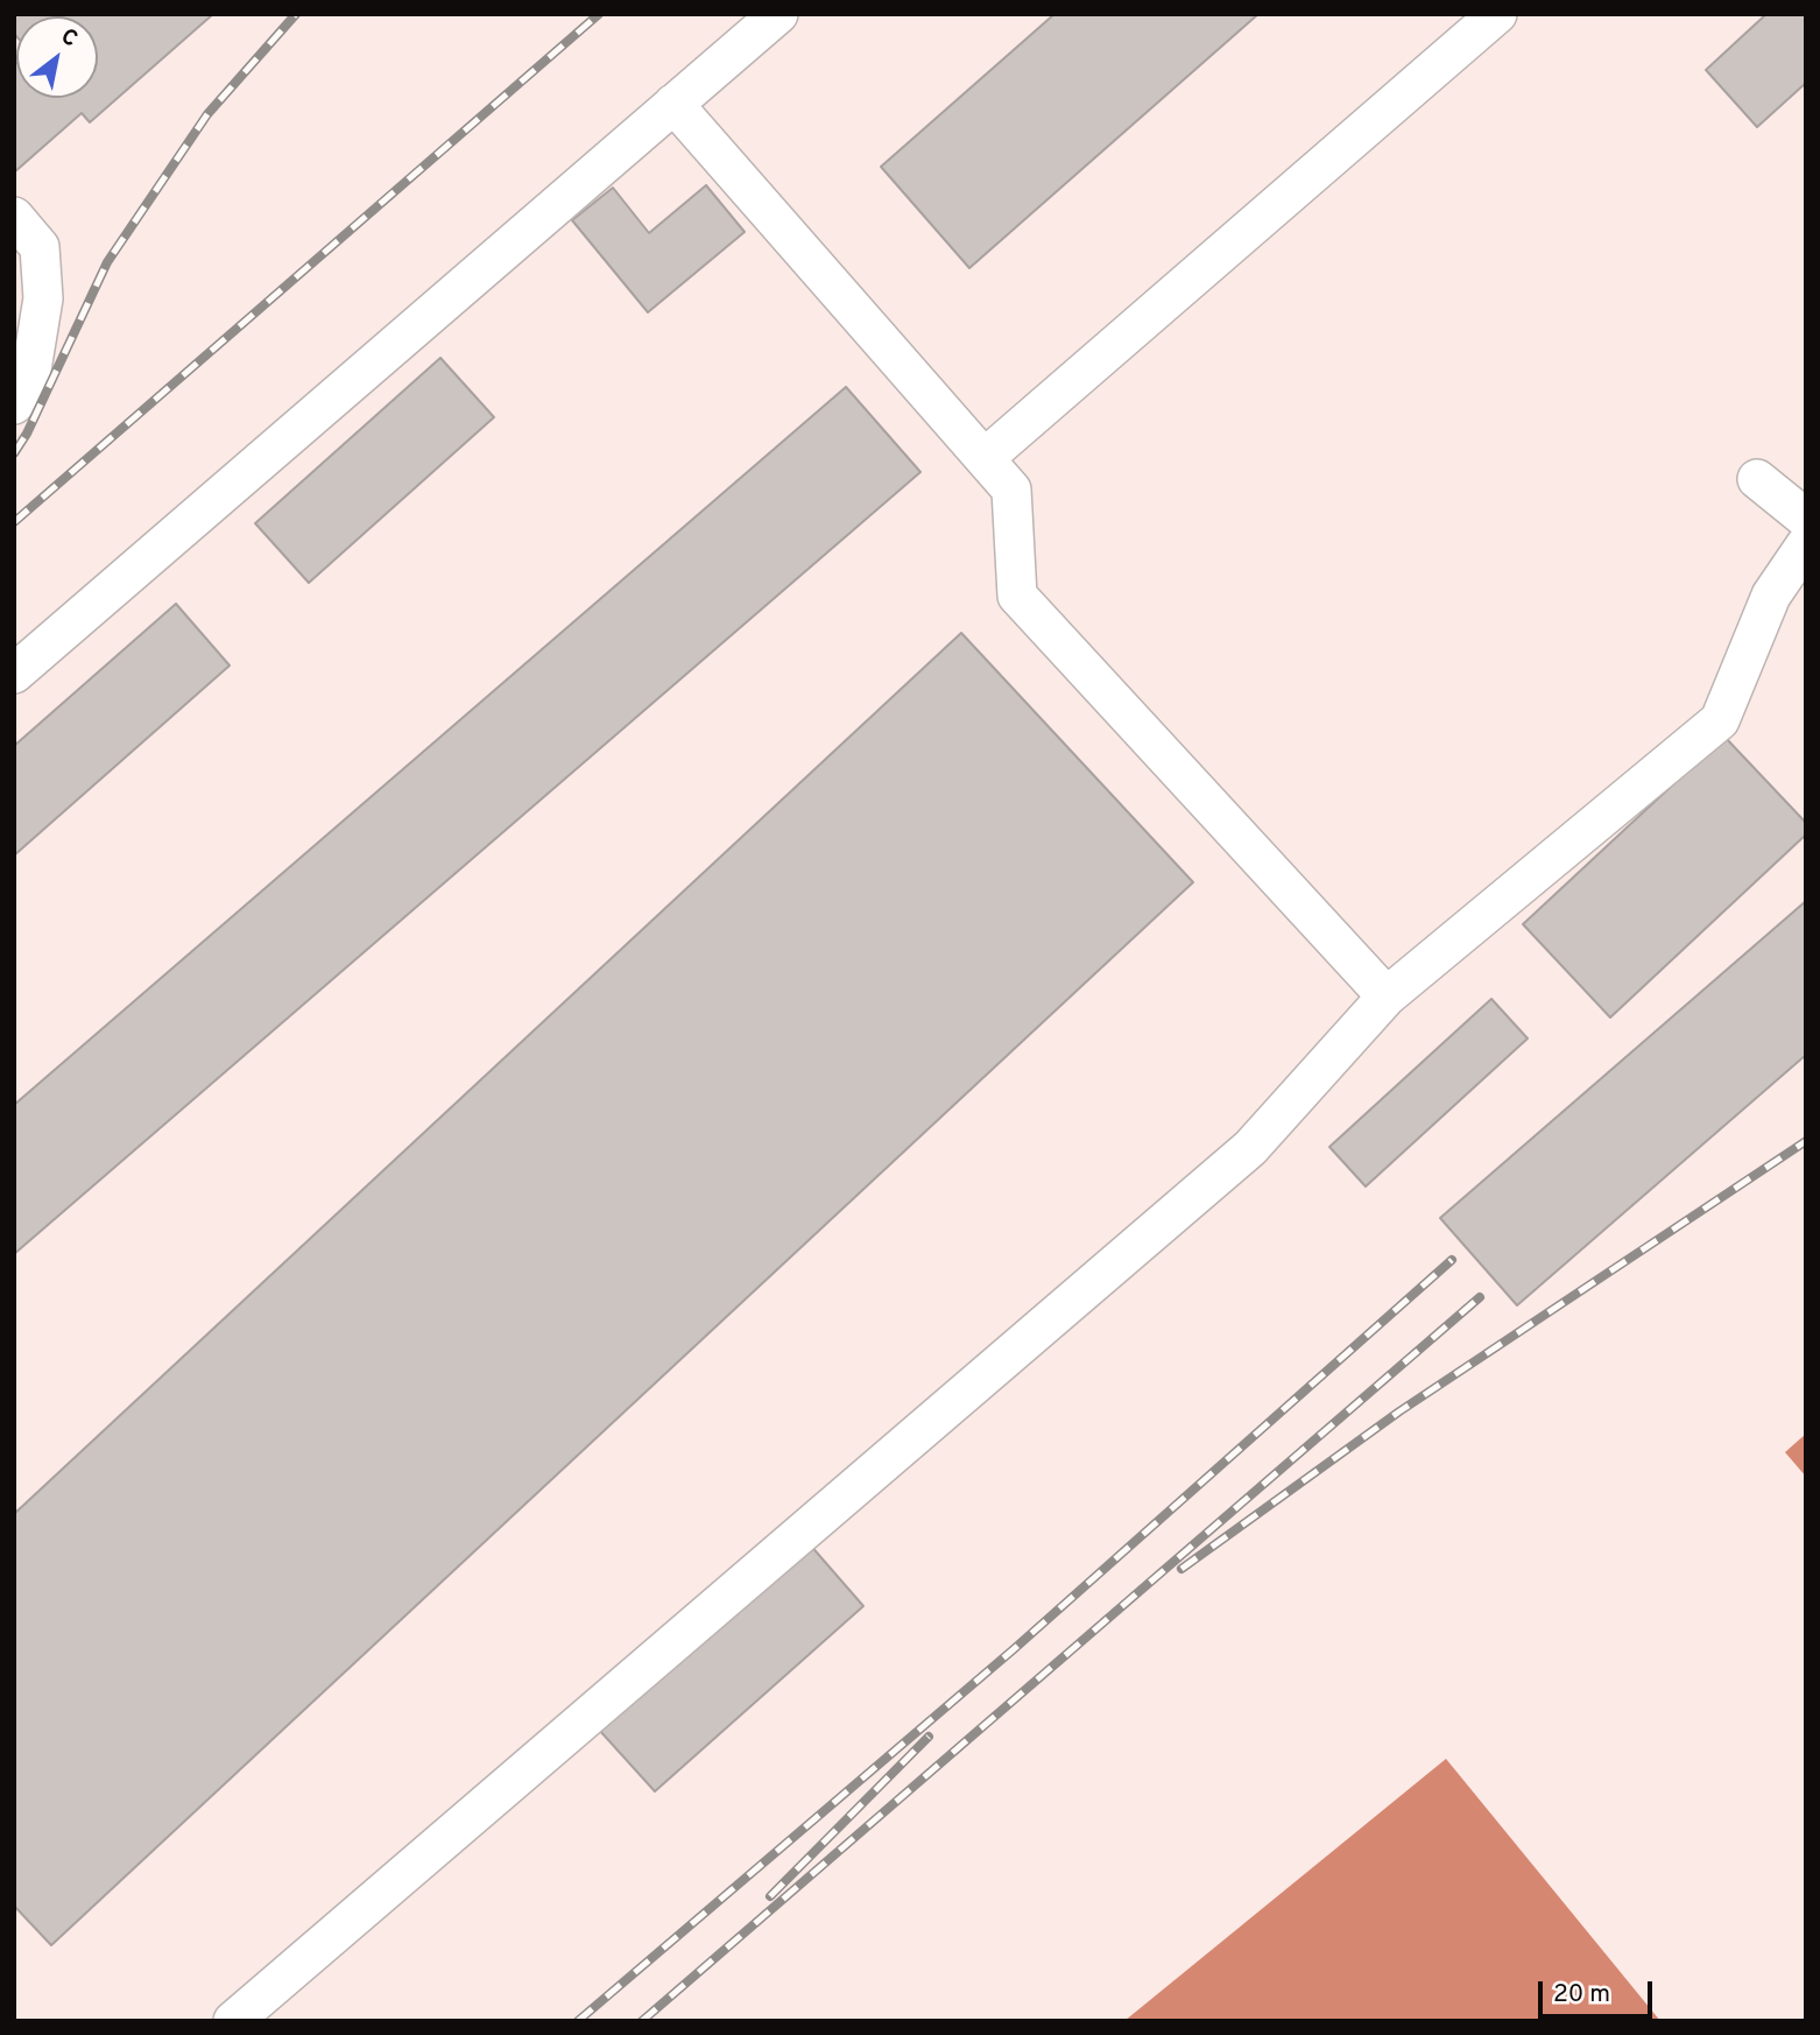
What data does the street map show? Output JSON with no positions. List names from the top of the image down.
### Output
{
  "scale_bar": "20 m",
  "north": "top right"
}
